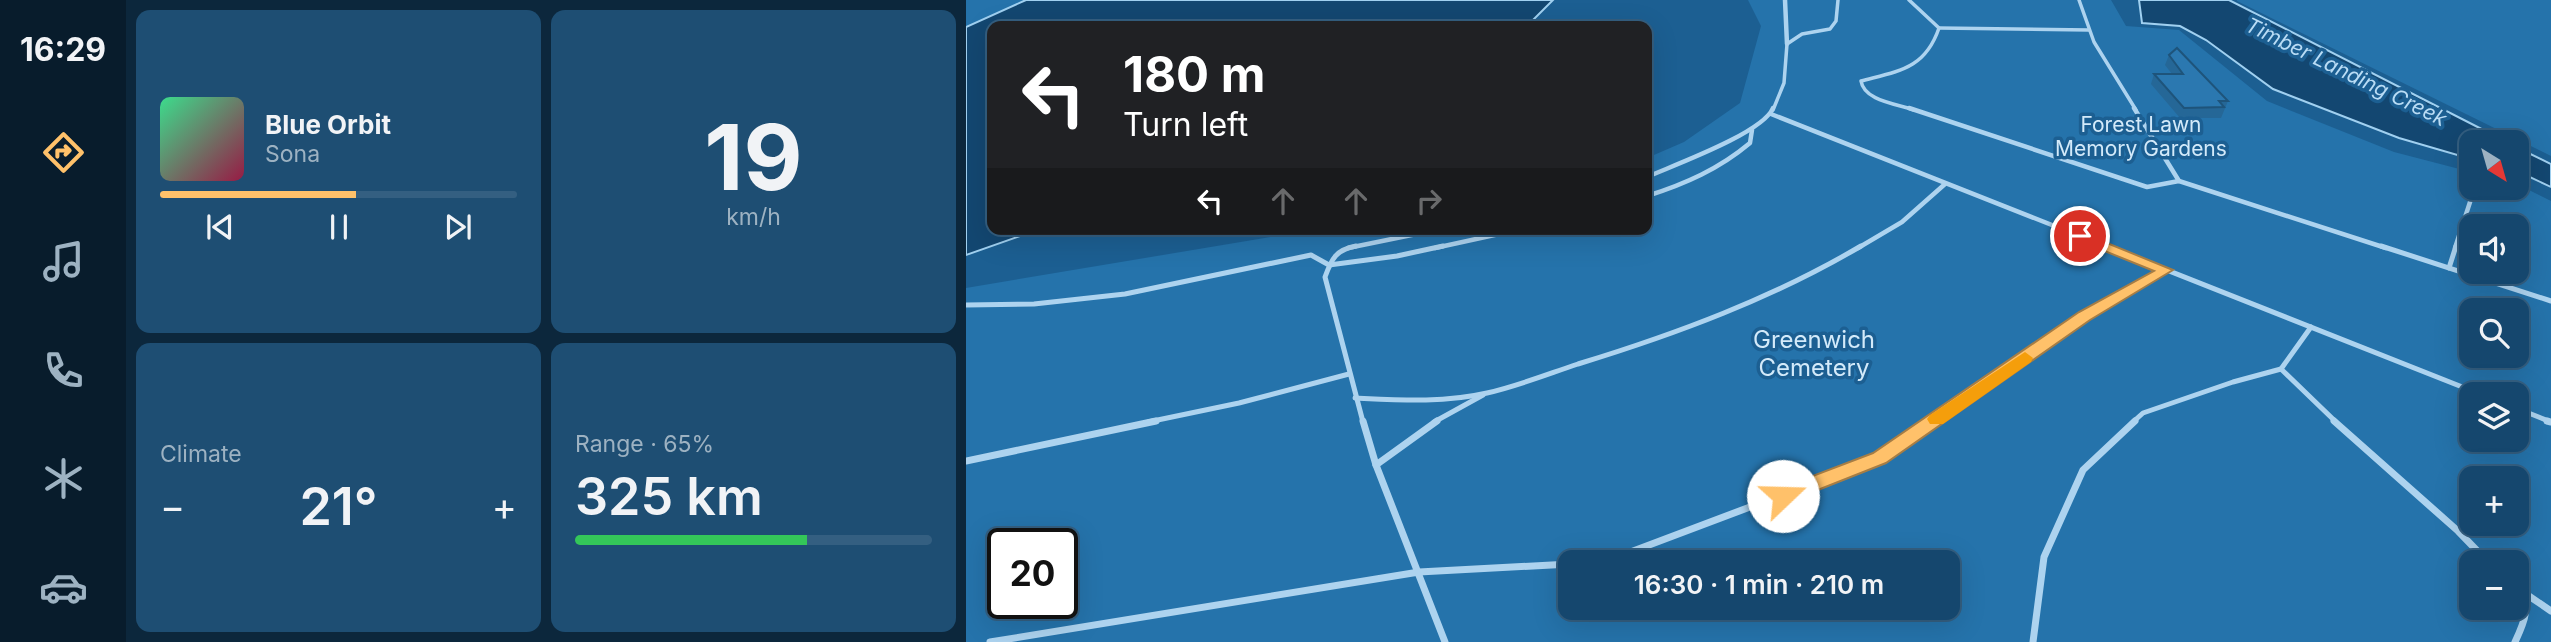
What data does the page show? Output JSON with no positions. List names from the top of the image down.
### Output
{
  "water": ["Timber Landing Creek"],
  "parks": ["Forest Lawn Memory Gardens", "Greenwich Cemetery"],
  "north": "bottom right",
  "page": {
    "tabs": "16:29",
    "tile": [
      ["19", "km/h"],
      "Climate",
      ["Range · 65%", "325 km"]
    ],
    "turn": ["180 m", "Turn left"],
    "song": ["Blue Orbit", "Sona"],
    "map_buttons": ["+", "−"],
    "heat": ["−", "21°", "+"],
    "limit": "20",
    "trip": "16:30 · 1 min · 210 m"
  }
}
